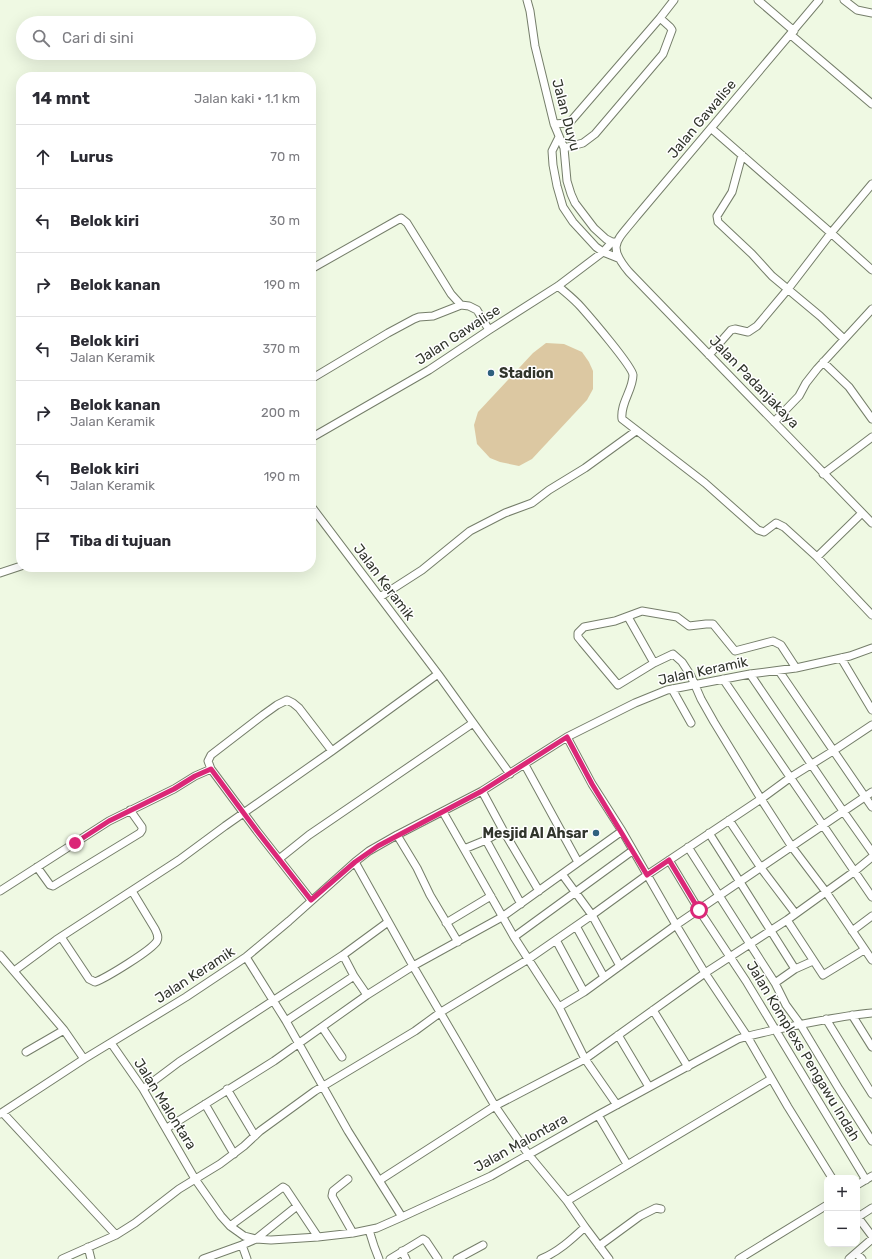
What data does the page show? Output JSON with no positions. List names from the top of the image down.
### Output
{
  "streets": {
    "street": [
      "Jalan Duyu",
      "Jalan Gawalise",
      "Jalan Padanjakaya",
      "Jalan Keramik",
      "Jalan Komplexs Pengawu Indah",
      "Jalan Malontara"
    ]
  },
  "crossings": [
    ["Jalan Duyu", "Jalan Gawalise"],
    ["Jalan Keramik", "Jalan Malontara"],
    ["Jalan Komplexs Pengawu Indah", "Jalan Malontara"]
  ],
  "places": ["Stadion", "Mesjid Al Ahsar"],
  "page": {
    "search": "Cari di sini",
    "heading": ["14 mnt", "Jalan kaki · 1.1 km"],
    "list": [
      ["Lurus", "70 m"],
      ["Belok kiri", "30 m"],
      ["Belok kanan", "190 m"],
      ["Belok kiri", "Jalan Keramik", "370 m"],
      ["Belok kanan", "Jalan Keramik", "200 m"],
      ["Belok kiri", "Jalan Keramik", "190 m"],
      "Tiba di tujuan"
    ],
    "map_buttons": ["+", "−"]
  }
}
